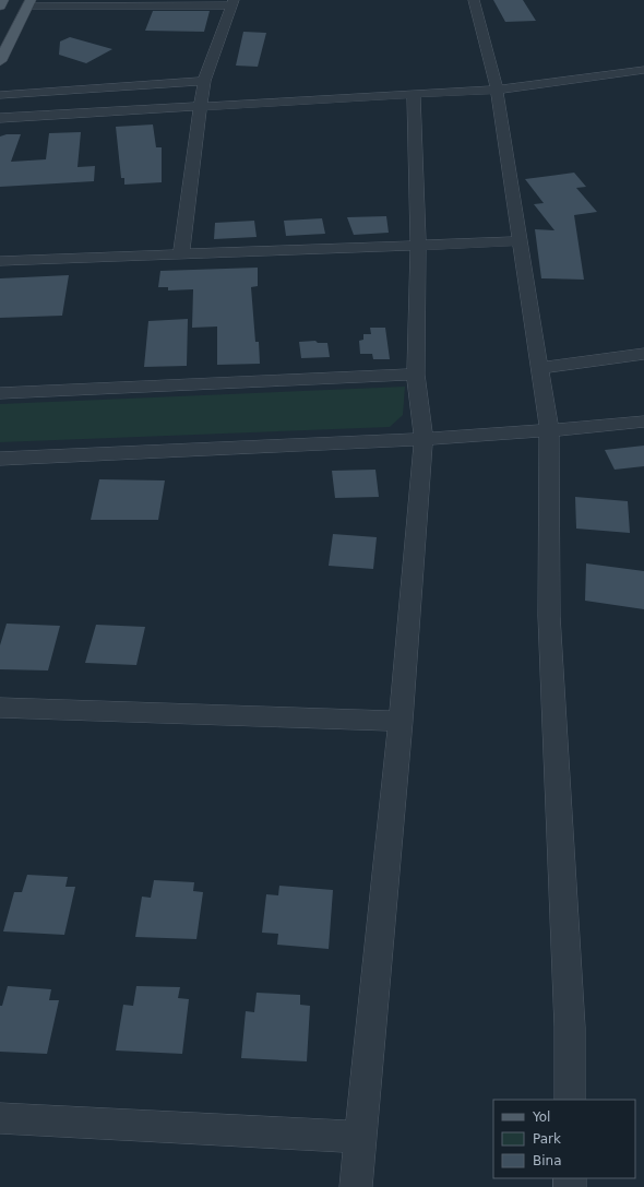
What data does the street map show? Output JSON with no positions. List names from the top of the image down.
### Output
{
  "legend": ["Yol", "Park", "Bina"]
}
